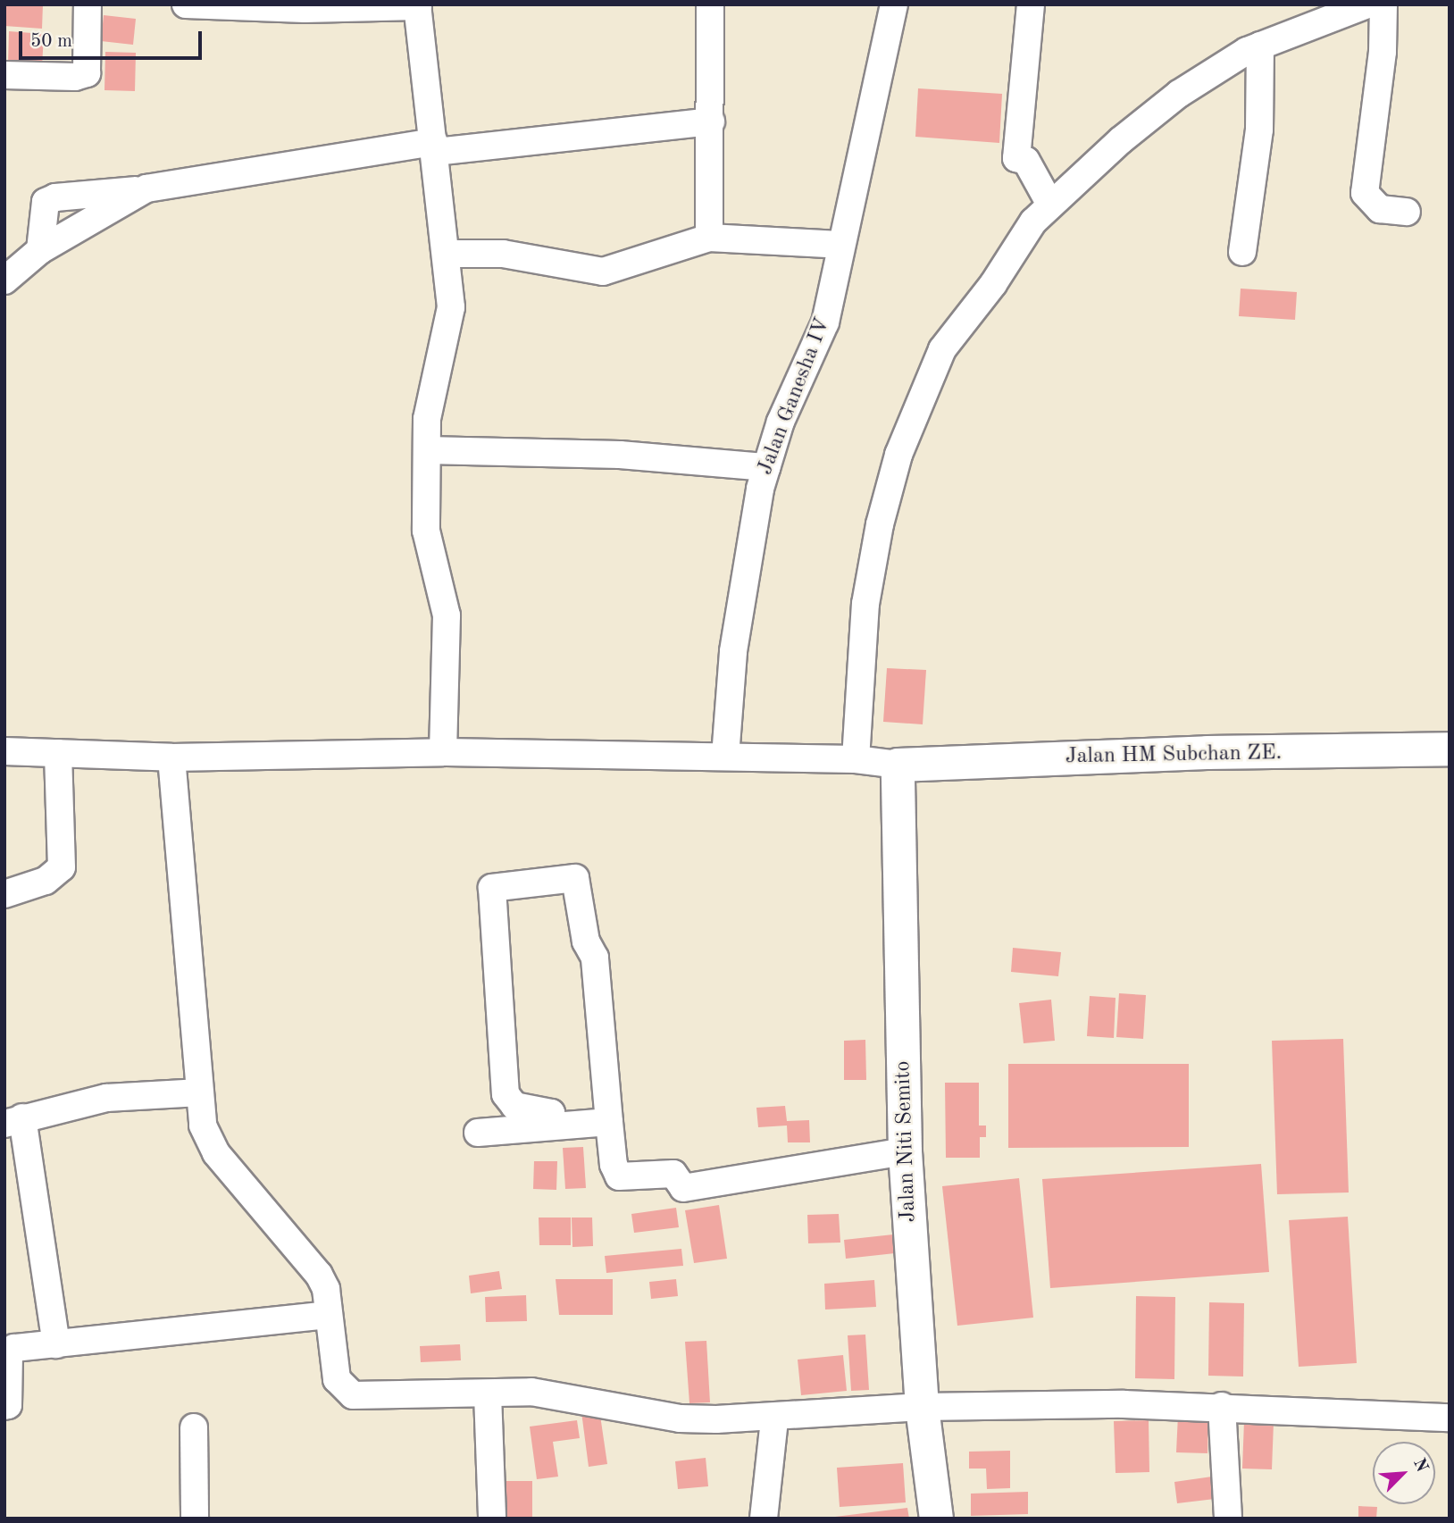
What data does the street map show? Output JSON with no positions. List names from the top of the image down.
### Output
{
  "streets": {
    "main road": ["Jalan HM Subchan ZE.", "Jalan Niti Semito"],
    "street": ["Jalan Ganesha IV"]
  },
  "crossings": [
    ["Jalan HM Subchan ZE.", "Jalan Niti Semito"]
  ],
  "scale_bar": "50 m",
  "north": "top right"
}
